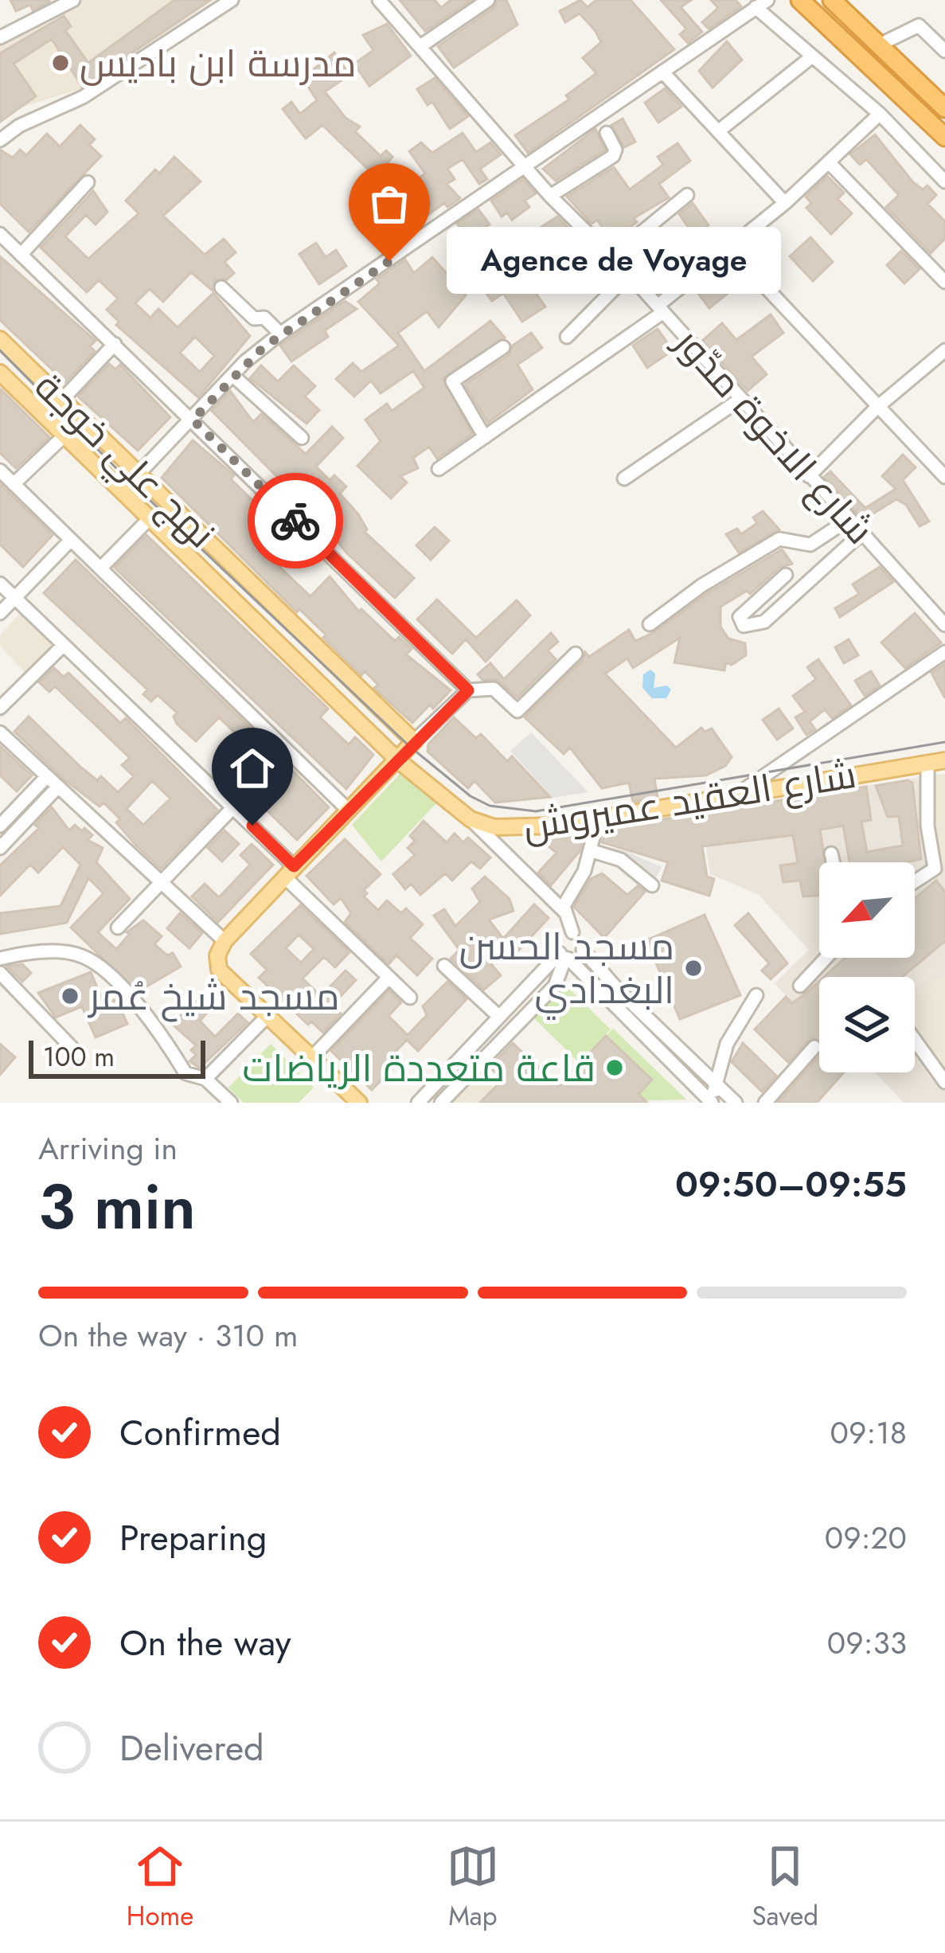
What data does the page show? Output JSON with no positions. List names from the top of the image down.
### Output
{
  "streets": {
    "main road": ["نهج علي خوجة", "شارع العقيد عميروش"],
    "street": ["شارع الاخوة مدّور"]
  },
  "crossings": [
    ["نهج علي خوجة", "شارع العقيد عميروش"]
  ],
  "places": [
    "مدرسة ابن باديس",
    "Agence de Voyage",
    "مسجد الحسن البغدادي",
    "مسجد شيخ عُمر",
    "قاعة متعددة الرياضات"
  ],
  "scale_bar": "100 m",
  "north": "bottom left",
  "page": {
    "bubble": "Agence de Voyage",
    "scale": "100 m",
    "heading": ["3 min", "Arriving in", "09:50–09:55"],
    "bar": "On the way · 310 m",
    "list": [
      ["Confirmed", "09:18"],
      ["Preparing", "09:20"],
      ["On the way", "09:33"],
      "Delivered"
    ],
    "tabs": ["Home", "Map", "Saved"]
  }
}
